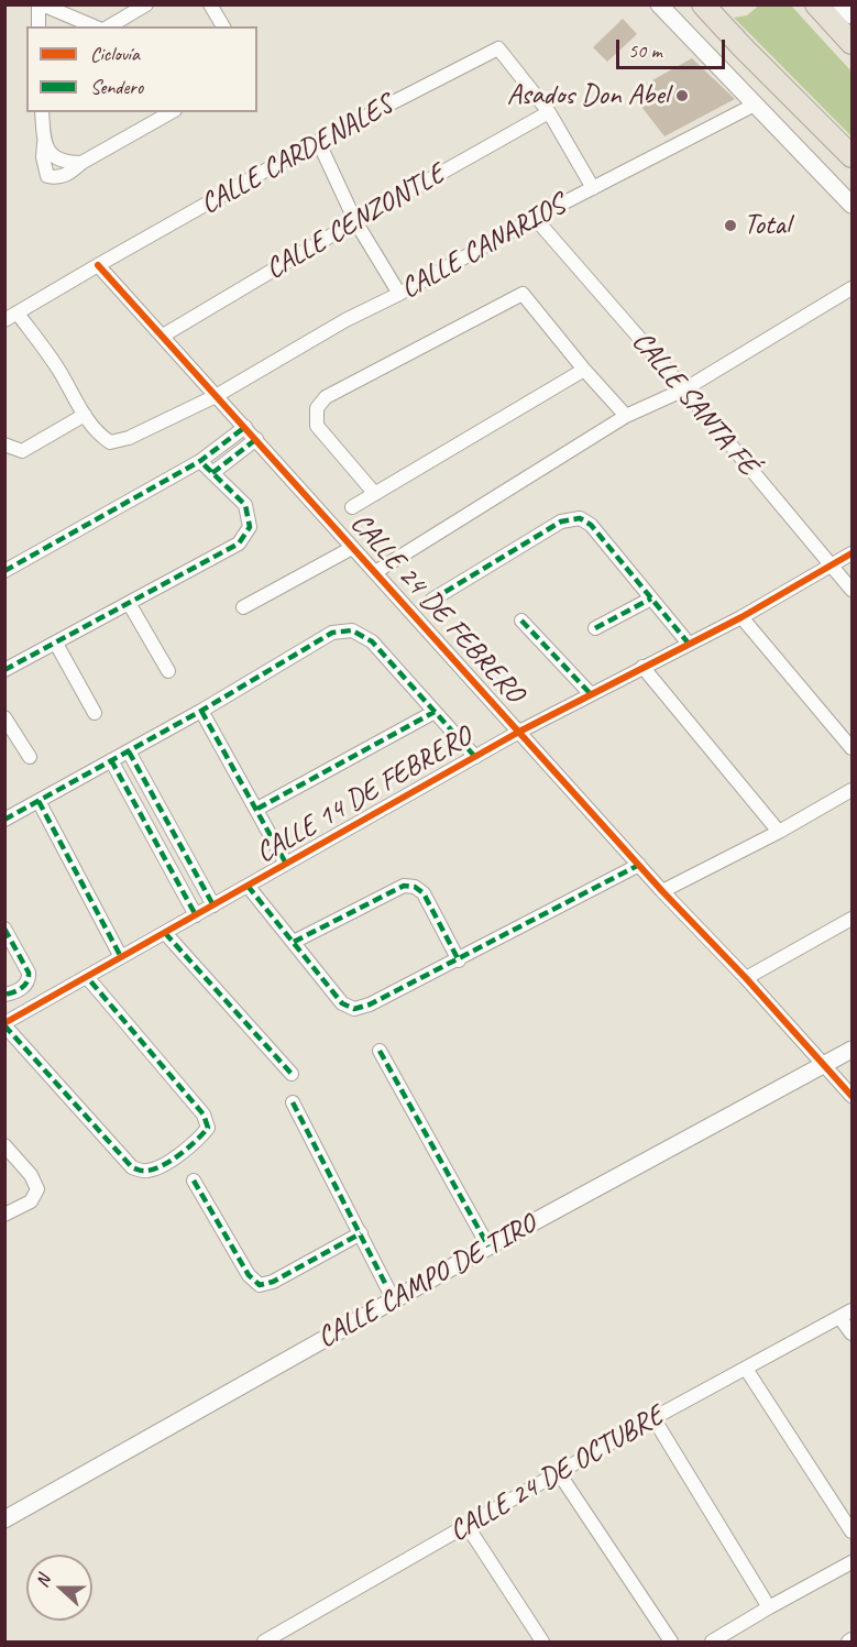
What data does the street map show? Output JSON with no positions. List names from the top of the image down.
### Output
{
  "streets": {
    "street": [
      "CALLE CARDENALES",
      "CALLE CENZONTLE",
      "CALLE CANARIOS",
      "CALLE SANTA FÉ",
      "CALLE 24 DE FEBRERO",
      "CALLE 14 DE FEBRERO",
      "CALLE CAMPO DE TIRO",
      "CALLE 24 DE OCTUBRE"
    ]
  },
  "crossings": [
    ["CALLE CARDENALES", "CALLE CENZONTLE"],
    ["CALLE CARDENALES", "CALLE 24 DE FEBRERO"],
    ["CALLE CENZONTLE", "CALLE 24 DE FEBRERO"],
    ["CALLE CANARIOS", "CALLE SANTA FÉ"],
    ["CALLE CANARIOS", "CALLE 24 DE FEBRERO"],
    ["CALLE SANTA FÉ", "CALLE 14 DE FEBRERO"],
    ["CALLE 24 DE FEBRERO", "CALLE 14 DE FEBRERO"],
    ["CALLE 24 DE FEBRERO", "CALLE CAMPO DE TIRO"]
  ],
  "places": ["Asados Don Abel", "Total"],
  "legend": ["Ciclovía", "Sendero"],
  "scale_bar": "50 m",
  "north": "left"
}
